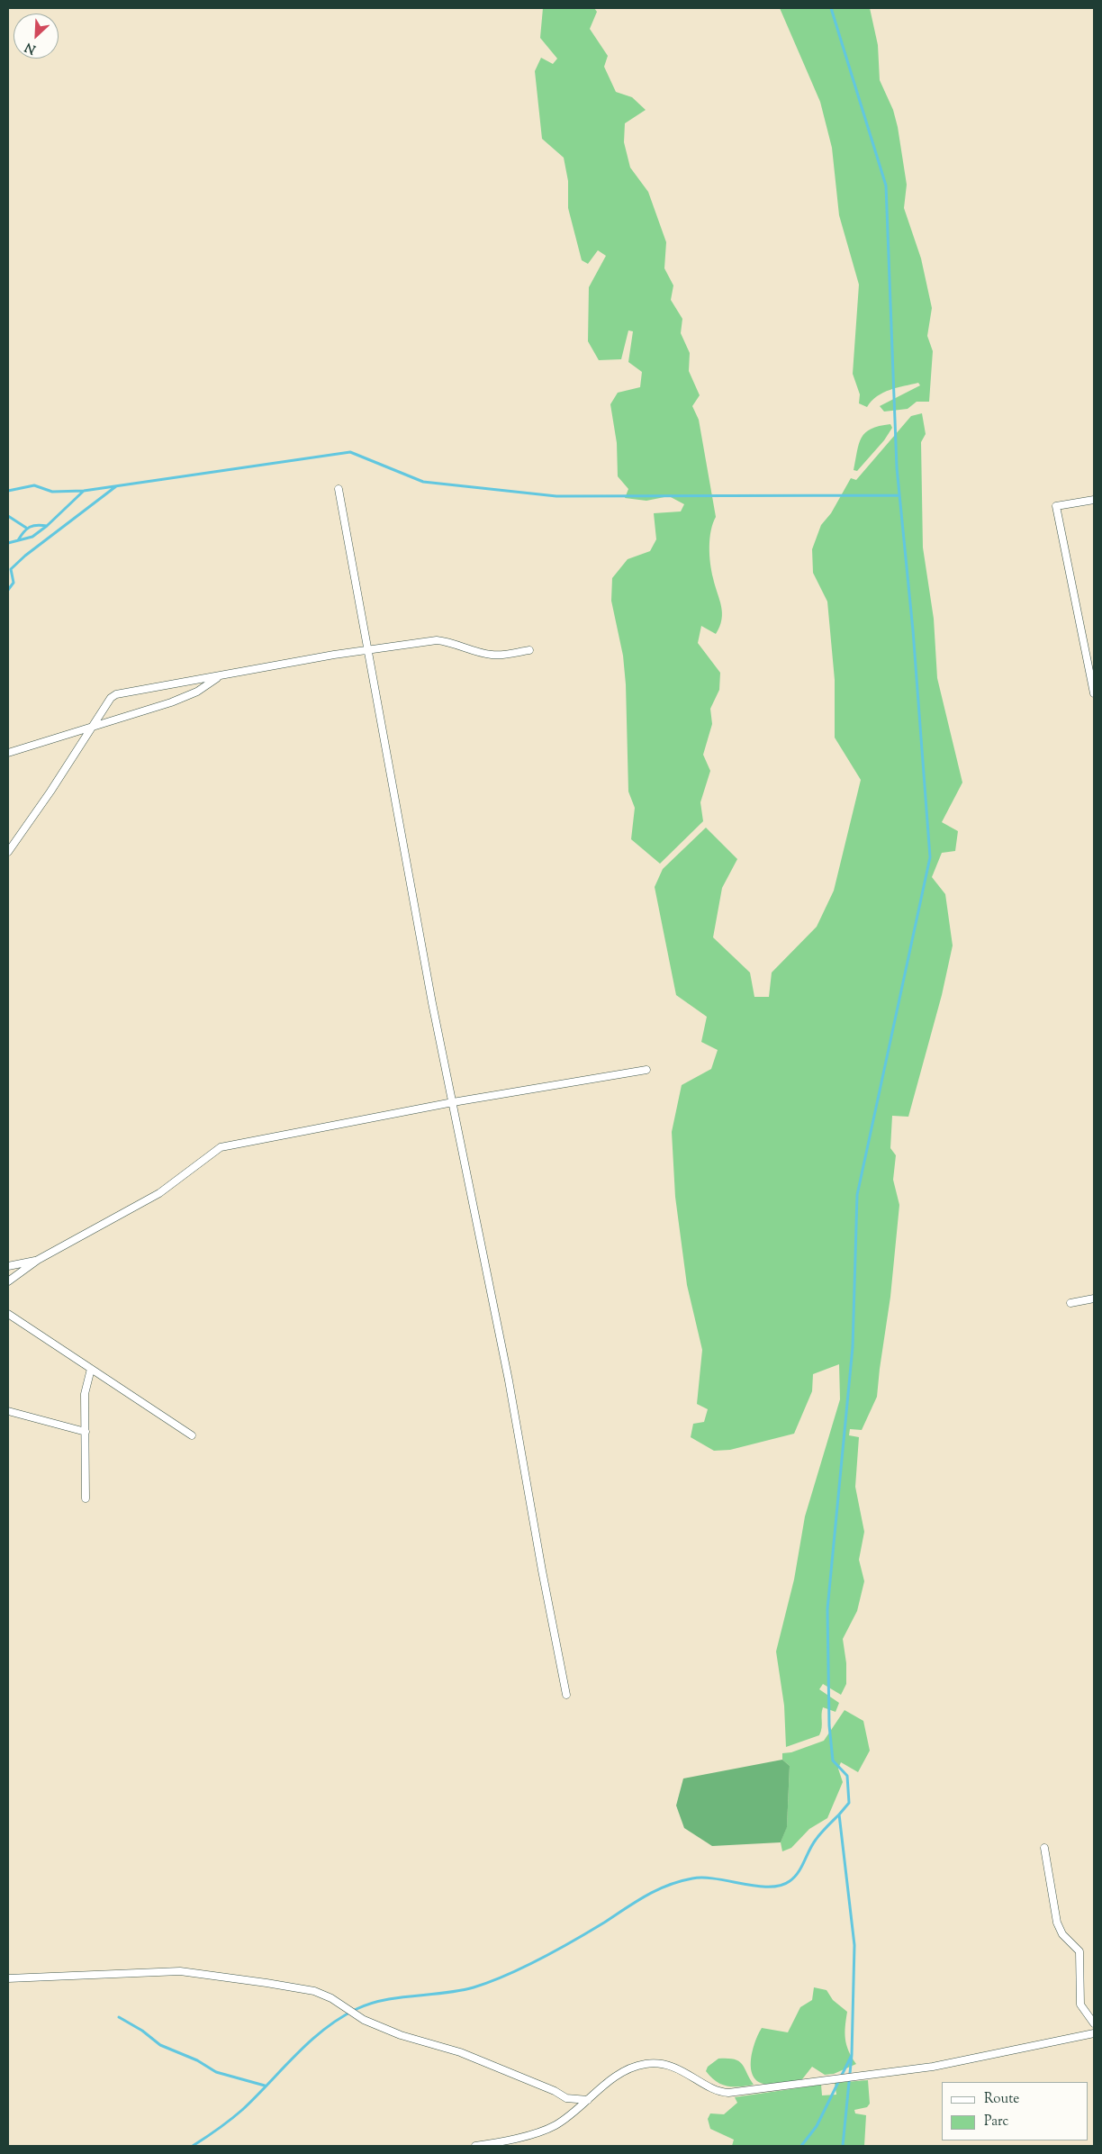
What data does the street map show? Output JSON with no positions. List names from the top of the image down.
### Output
{
  "legend": ["Route", "Parc"],
  "north": "bottom left"
}
